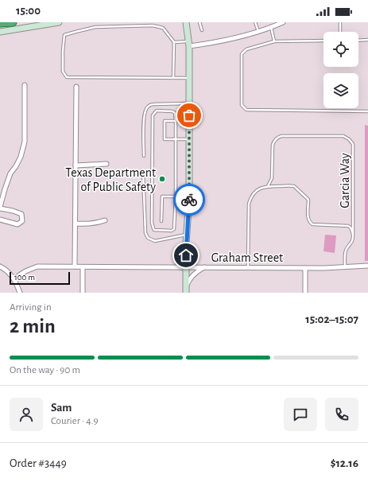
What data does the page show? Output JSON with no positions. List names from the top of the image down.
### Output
{
  "streets": {
    "street": ["Graham Street"],
    "lane": ["Garcia Way"]
  },
  "crossings": [
    ["Garcia Way", "Graham Street"]
  ],
  "places": ["Texas Department of Public Safety"],
  "scale_bar": "100 m",
  "page": {
    "status": "15:00",
    "scale": "100 m",
    "heading": ["2 min", "Arriving in", "15:02–15:07"],
    "panel": [
      "Sam",
      "Courier · 4.9",
      "Order #3449",
      "$12.16"
    ],
    "bar": "On the way · 90 m"
  }
}
